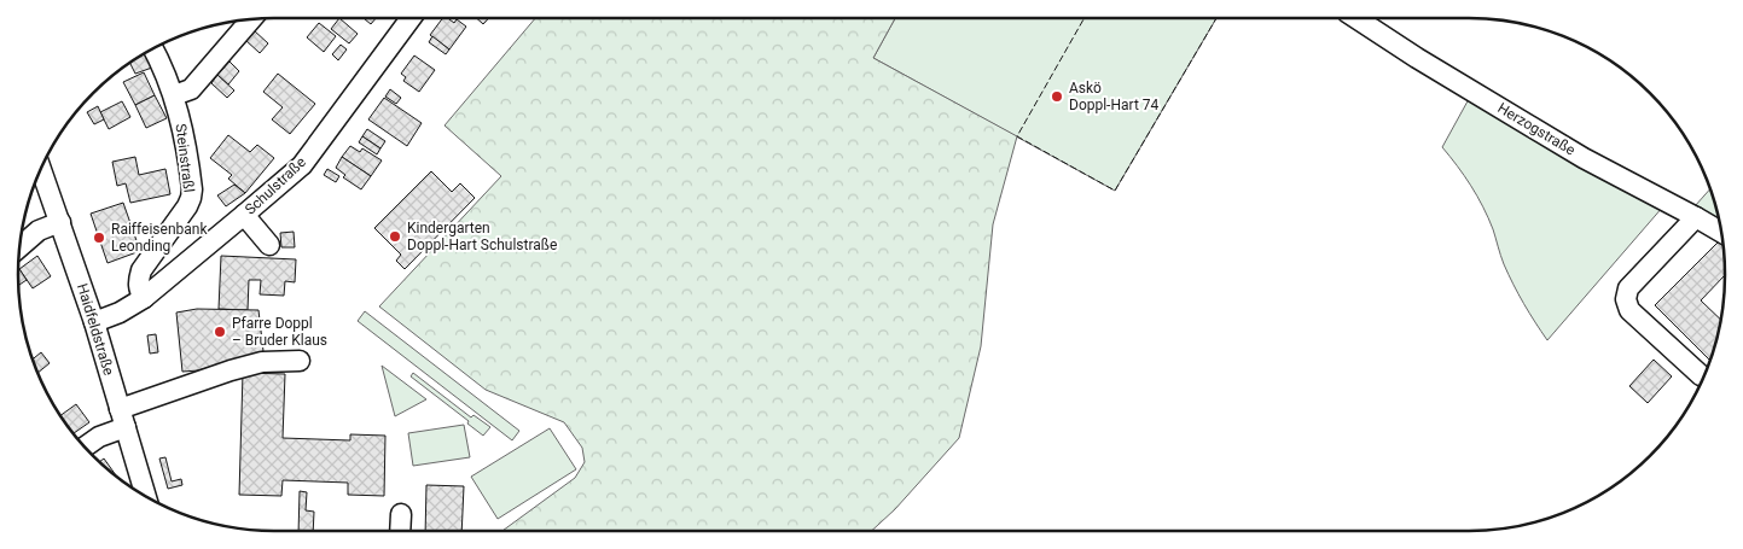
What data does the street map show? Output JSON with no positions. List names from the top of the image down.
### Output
{
  "streets": {
    "street": [
      "Herzogstraße",
      "Steinstraßl",
      "Schulstraße",
      "Haidfeldstraße"
    ]
  },
  "crossings": [
    ["Steinstraßl", "Schulstraße"],
    ["Schulstraße", "Haidfeldstraße"]
  ],
  "places": [
    "Askö Doppl-Hart 74",
    "Kindergarten Doppl-Hart Schulstraße",
    "Raiffeisenbank Leonding",
    "Pfarre Doppl – Bruder Klaus"
  ]
}
